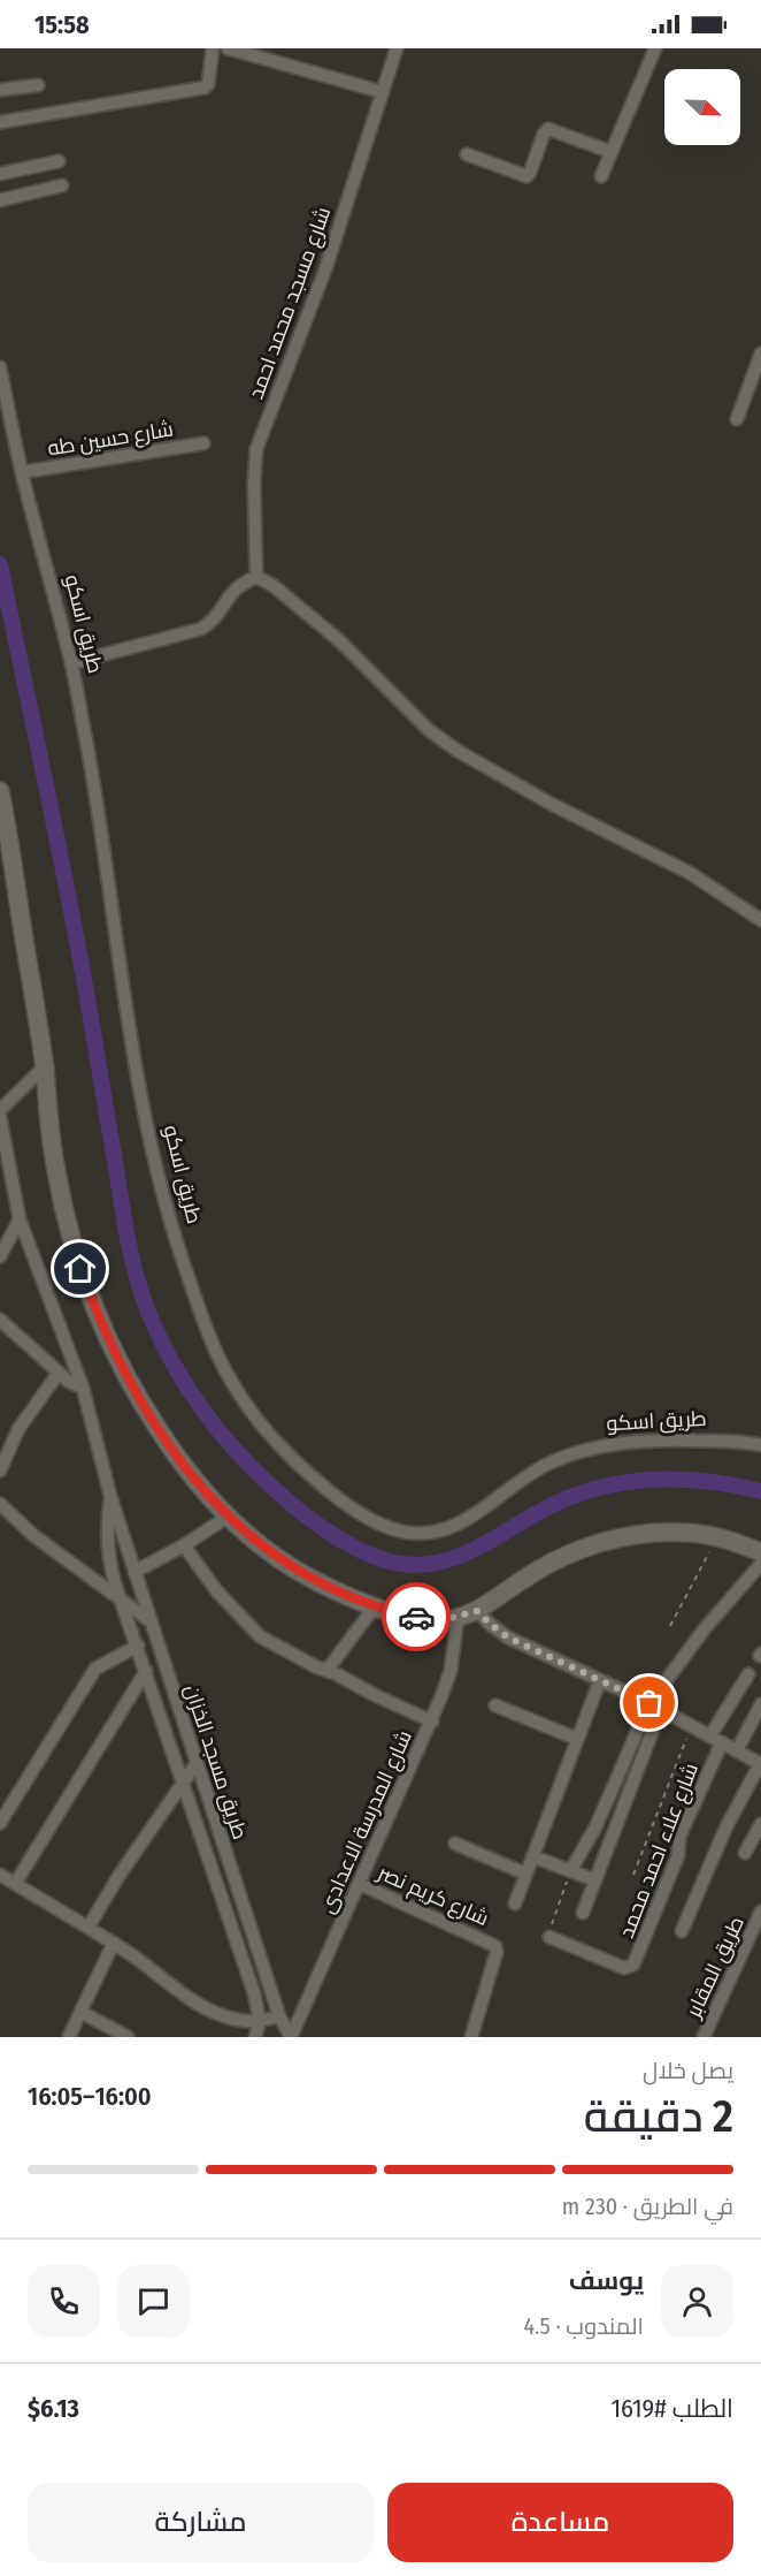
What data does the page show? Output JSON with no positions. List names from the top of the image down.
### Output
{
  "streets": {
    "street": [
      "شارع مسجد محمد احمد",
      "شارع حسين طه",
      "طريق اسكو",
      "طريق مسجد الخزان",
      "شارع المدرسة الاعدادى",
      "شارع علاء احمد محمد",
      "شارع كريم نصر",
      "طريق المقابر"
    ]
  },
  "crossings": [
    ["شارع حسين طه", "طريق اسكو"],
    ["طريق مسجد الخزان", "شارع المدرسة الاعدادى"],
    ["شارع المدرسة الاعدادى", "شارع كريم نصر"]
  ],
  "north": "bottom right",
  "page": {
    "status": "15:58",
    "heading": ["2 دقيقة", "يصل خلال", "16:00–16:05"],
    "panel": [
      "يوسف",
      "المندوب · 4.5",
      "الطلب #1619",
      "$6.13"
    ],
    "bar": "في الطريق · 230 m",
    "buttons": ["مساعدة", "مشاركة"]
  }
}
